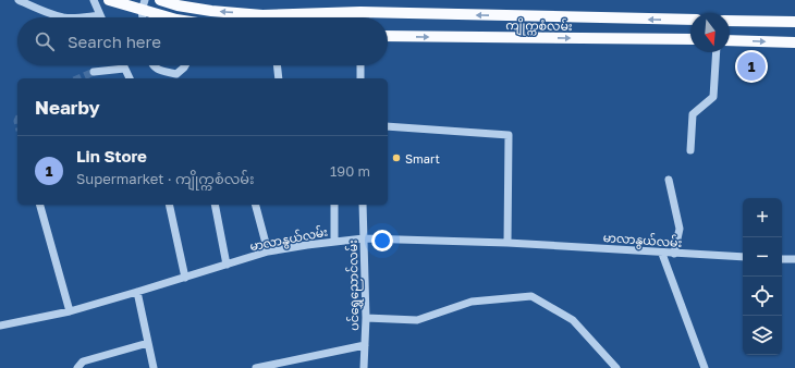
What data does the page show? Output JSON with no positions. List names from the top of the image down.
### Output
{
  "streets": {
    "main road": ["ကျိုက္ကစံလမ်း"],
    "street": ["မာလာနွယ်လမ်း", "ပင်ရွှေညောင်လမ်း"]
  },
  "crossings": [
    ["မာလာနွယ်လမ်း", "ပင်ရွှေညောင်လမ်း"]
  ],
  "places": ["Smart"],
  "north": "bottom",
  "page": {
    "search": "Search here",
    "pins": "1",
    "heading": "Nearby",
    "list": [
      {
        "mark": "1",
        "name": "Lin Store",
        "note": "Supermarket · ကျိုက္ကစံလမ်း",
        "value": "190 m"
      }
    ],
    "map_buttons": ["+", "−"]
  }
}
